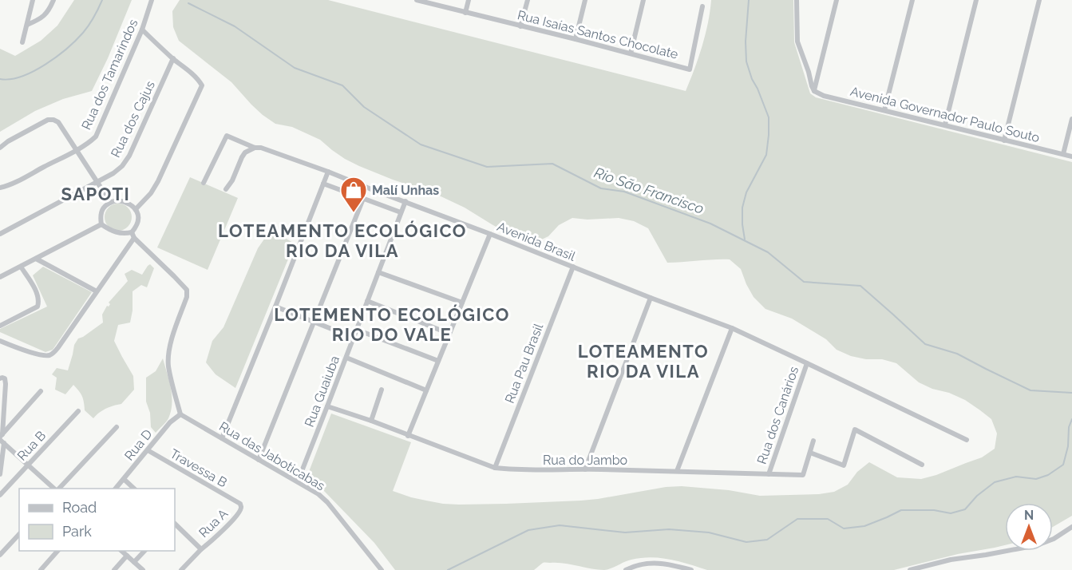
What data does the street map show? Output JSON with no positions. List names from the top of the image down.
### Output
{
  "streets": {
    "street": [
      "Rua Isaías Santos Chocolate",
      "Rua dos Tamarindos",
      "Avenida Governador Paulo Souto",
      "Rua dos Cajus",
      "Avenida Brasil",
      "Rua Pau Brasil",
      "Rua Guaiuba",
      "Rua dos Canários",
      "Rua D",
      "Rua B",
      "Rua das Jaboticabas",
      "Rua do Jambo",
      "Travessa B",
      "Rua A"
    ]
  },
  "crossings": [
    ["Avenida Brasil", "Rua Pau Brasil"],
    ["Avenida Brasil", "Rua Guaiuba"],
    ["Avenida Brasil", "Rua dos Canários"],
    ["Rua Pau Brasil", "Rua do Jambo"],
    ["Rua Guaiuba", "Rua das Jaboticabas"],
    ["Rua Guaiuba", "Rua do Jambo"],
    ["Rua dos Canários", "Rua do Jambo"],
    ["Rua D", "Rua das Jaboticabas"],
    ["Rua D", "Travessa B"],
    ["Travessa B", "Rua A"]
  ],
  "districts": [
    "SAPOTI",
    "LOTEAMENTO ECOLÓGICO RIO DA VILA",
    "LOTEMENTO ECOLÓGICO RIO DO VALE",
    "LOTEAMENTO RIO DA VILA"
  ],
  "water": ["Rio São Francisco"],
  "places": {
    "shop": ["Malí Unhas"]
  },
  "legend": ["Road", "Park"],
  "north": "top"
}
